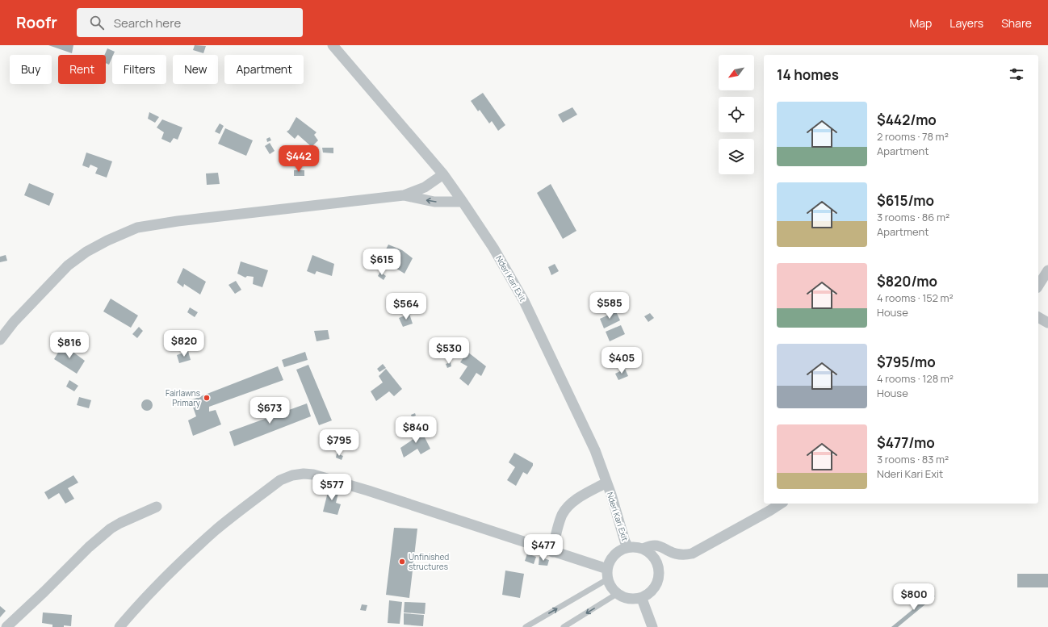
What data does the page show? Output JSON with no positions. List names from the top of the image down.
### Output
{
  "streets": {
    "street": ["Nderi Kari Exit"]
  },
  "places": ["Fairlawns Primary", "Unfinished structures"],
  "north": "bottom left",
  "page": {
    "header": "Roofr",
    "search": "Search here",
    "nav": ["Map", "Layers", "Share"],
    "chip": [
      "Buy",
      "Rent",
      "Filters",
      "New",
      "Apartment"
    ],
    "heading": "14 homes",
    "list": [
      {
        "name": "$442/mo",
        "note": "2 rooms · 78 m² · Apartment"
      },
      {
        "name": "$615/mo",
        "note": "3 rooms · 86 m² · Apartment"
      },
      {
        "name": "$820/mo",
        "note": "4 rooms · 152 m² · House"
      },
      {
        "name": "$795/mo",
        "note": "4 rooms · 128 m² · House"
      },
      {
        "name": "$477/mo",
        "note": "3 rooms · 83 m² · Nderi Kari Exit"
      }
    ],
    "price": [
      "$442",
      "$615",
      "$585",
      "$564",
      "$820",
      "$816",
      "$530",
      "$405",
      "$673",
      "$840",
      "$795",
      "$577",
      "$477",
      "$800"
    ]
  }
}
